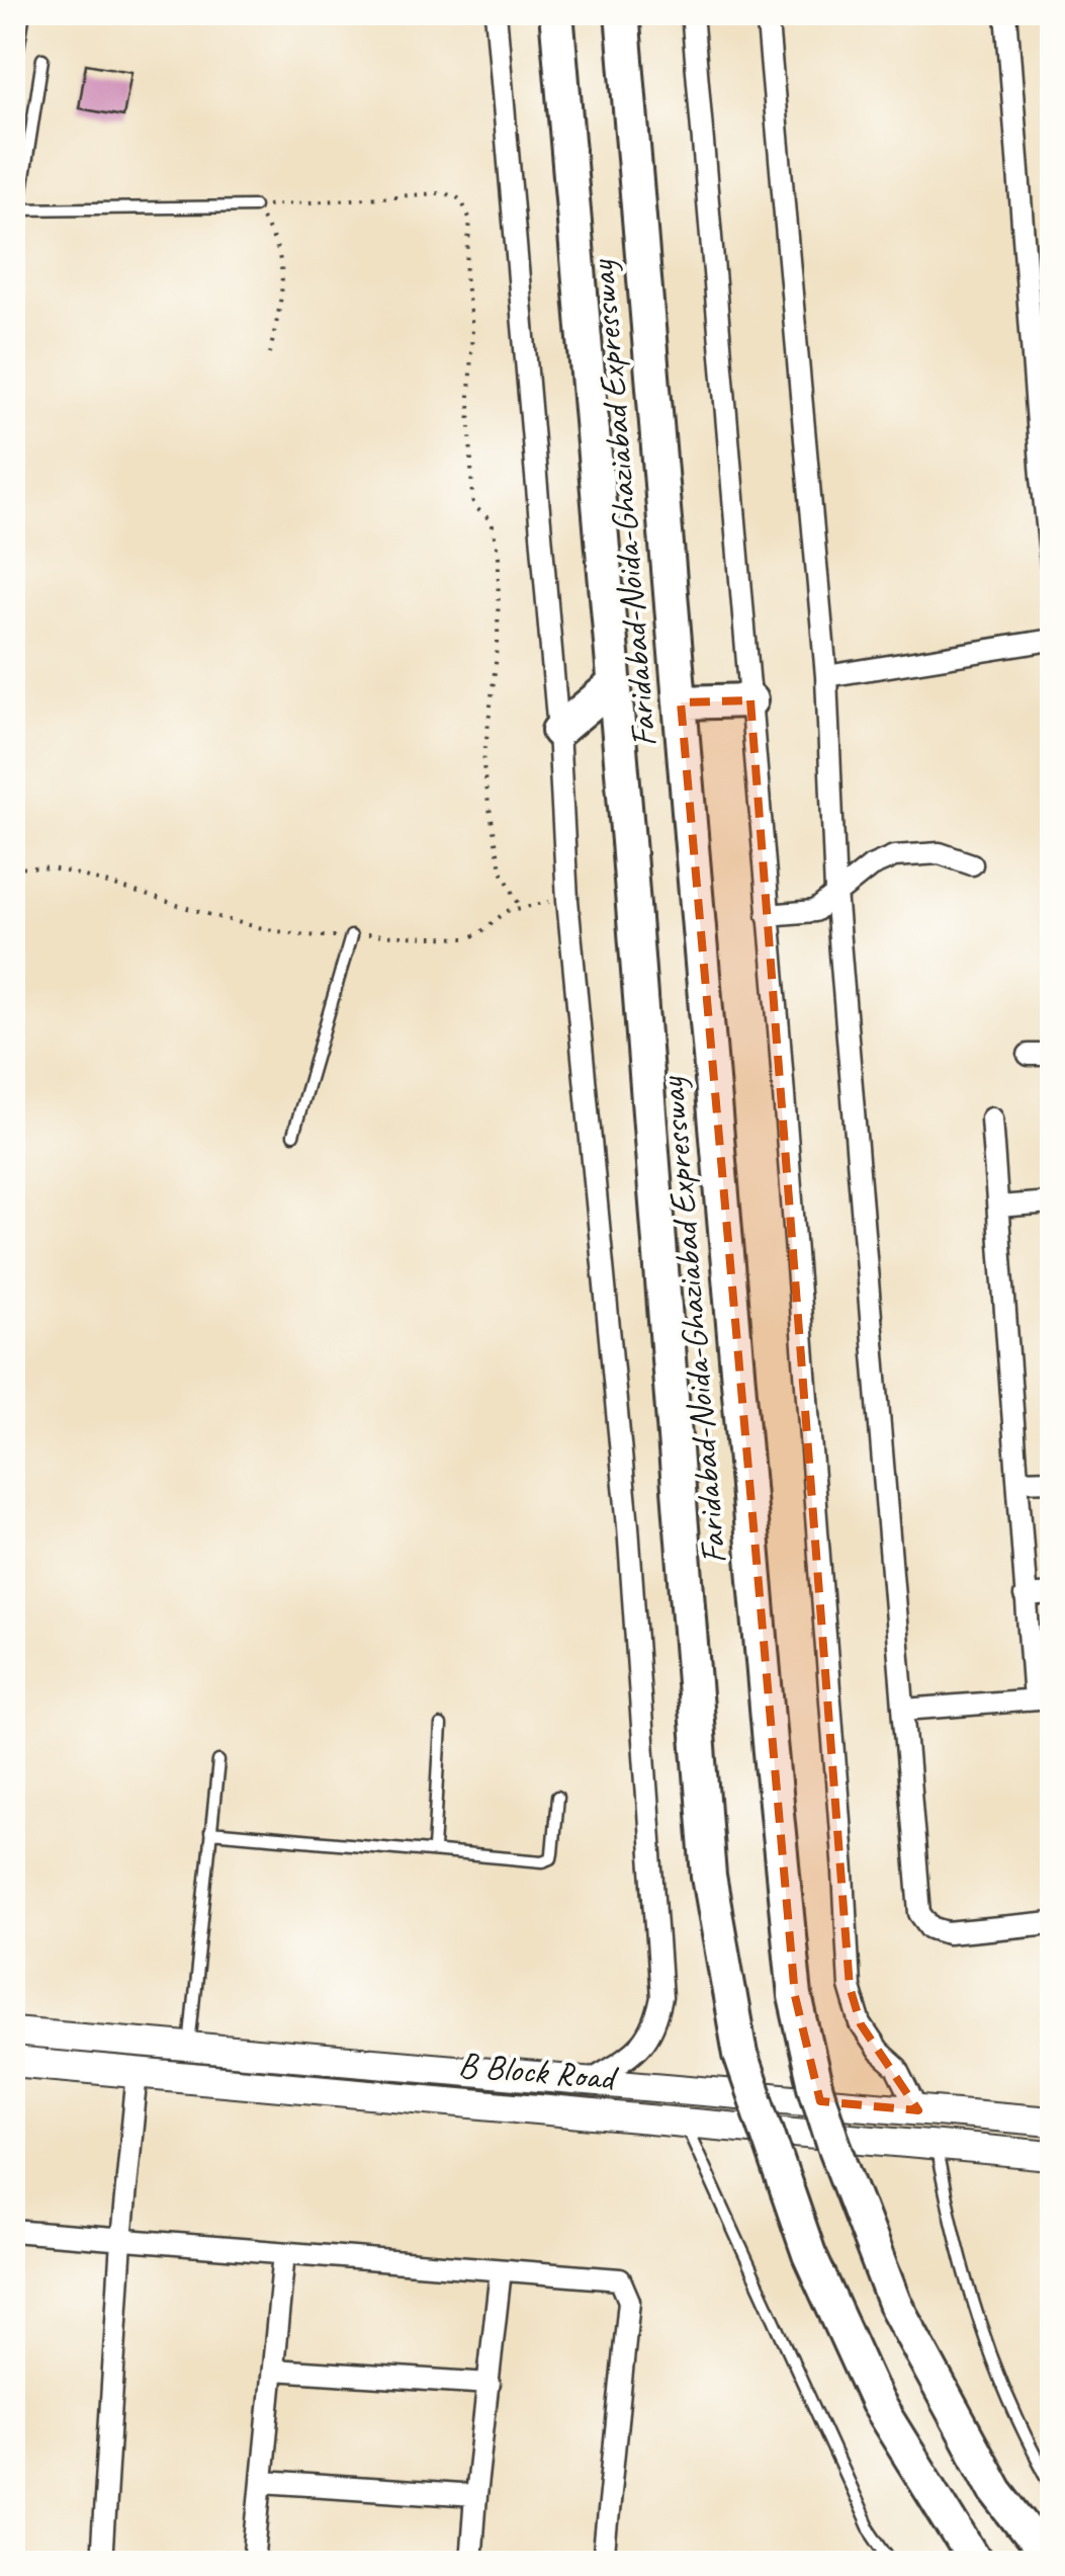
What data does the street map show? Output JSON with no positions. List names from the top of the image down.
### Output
{
  "streets": {
    "main road": ["Faridabad-Noida-Ghaziabad Expressway"],
    "street": ["B Block Road"]
  }
}
